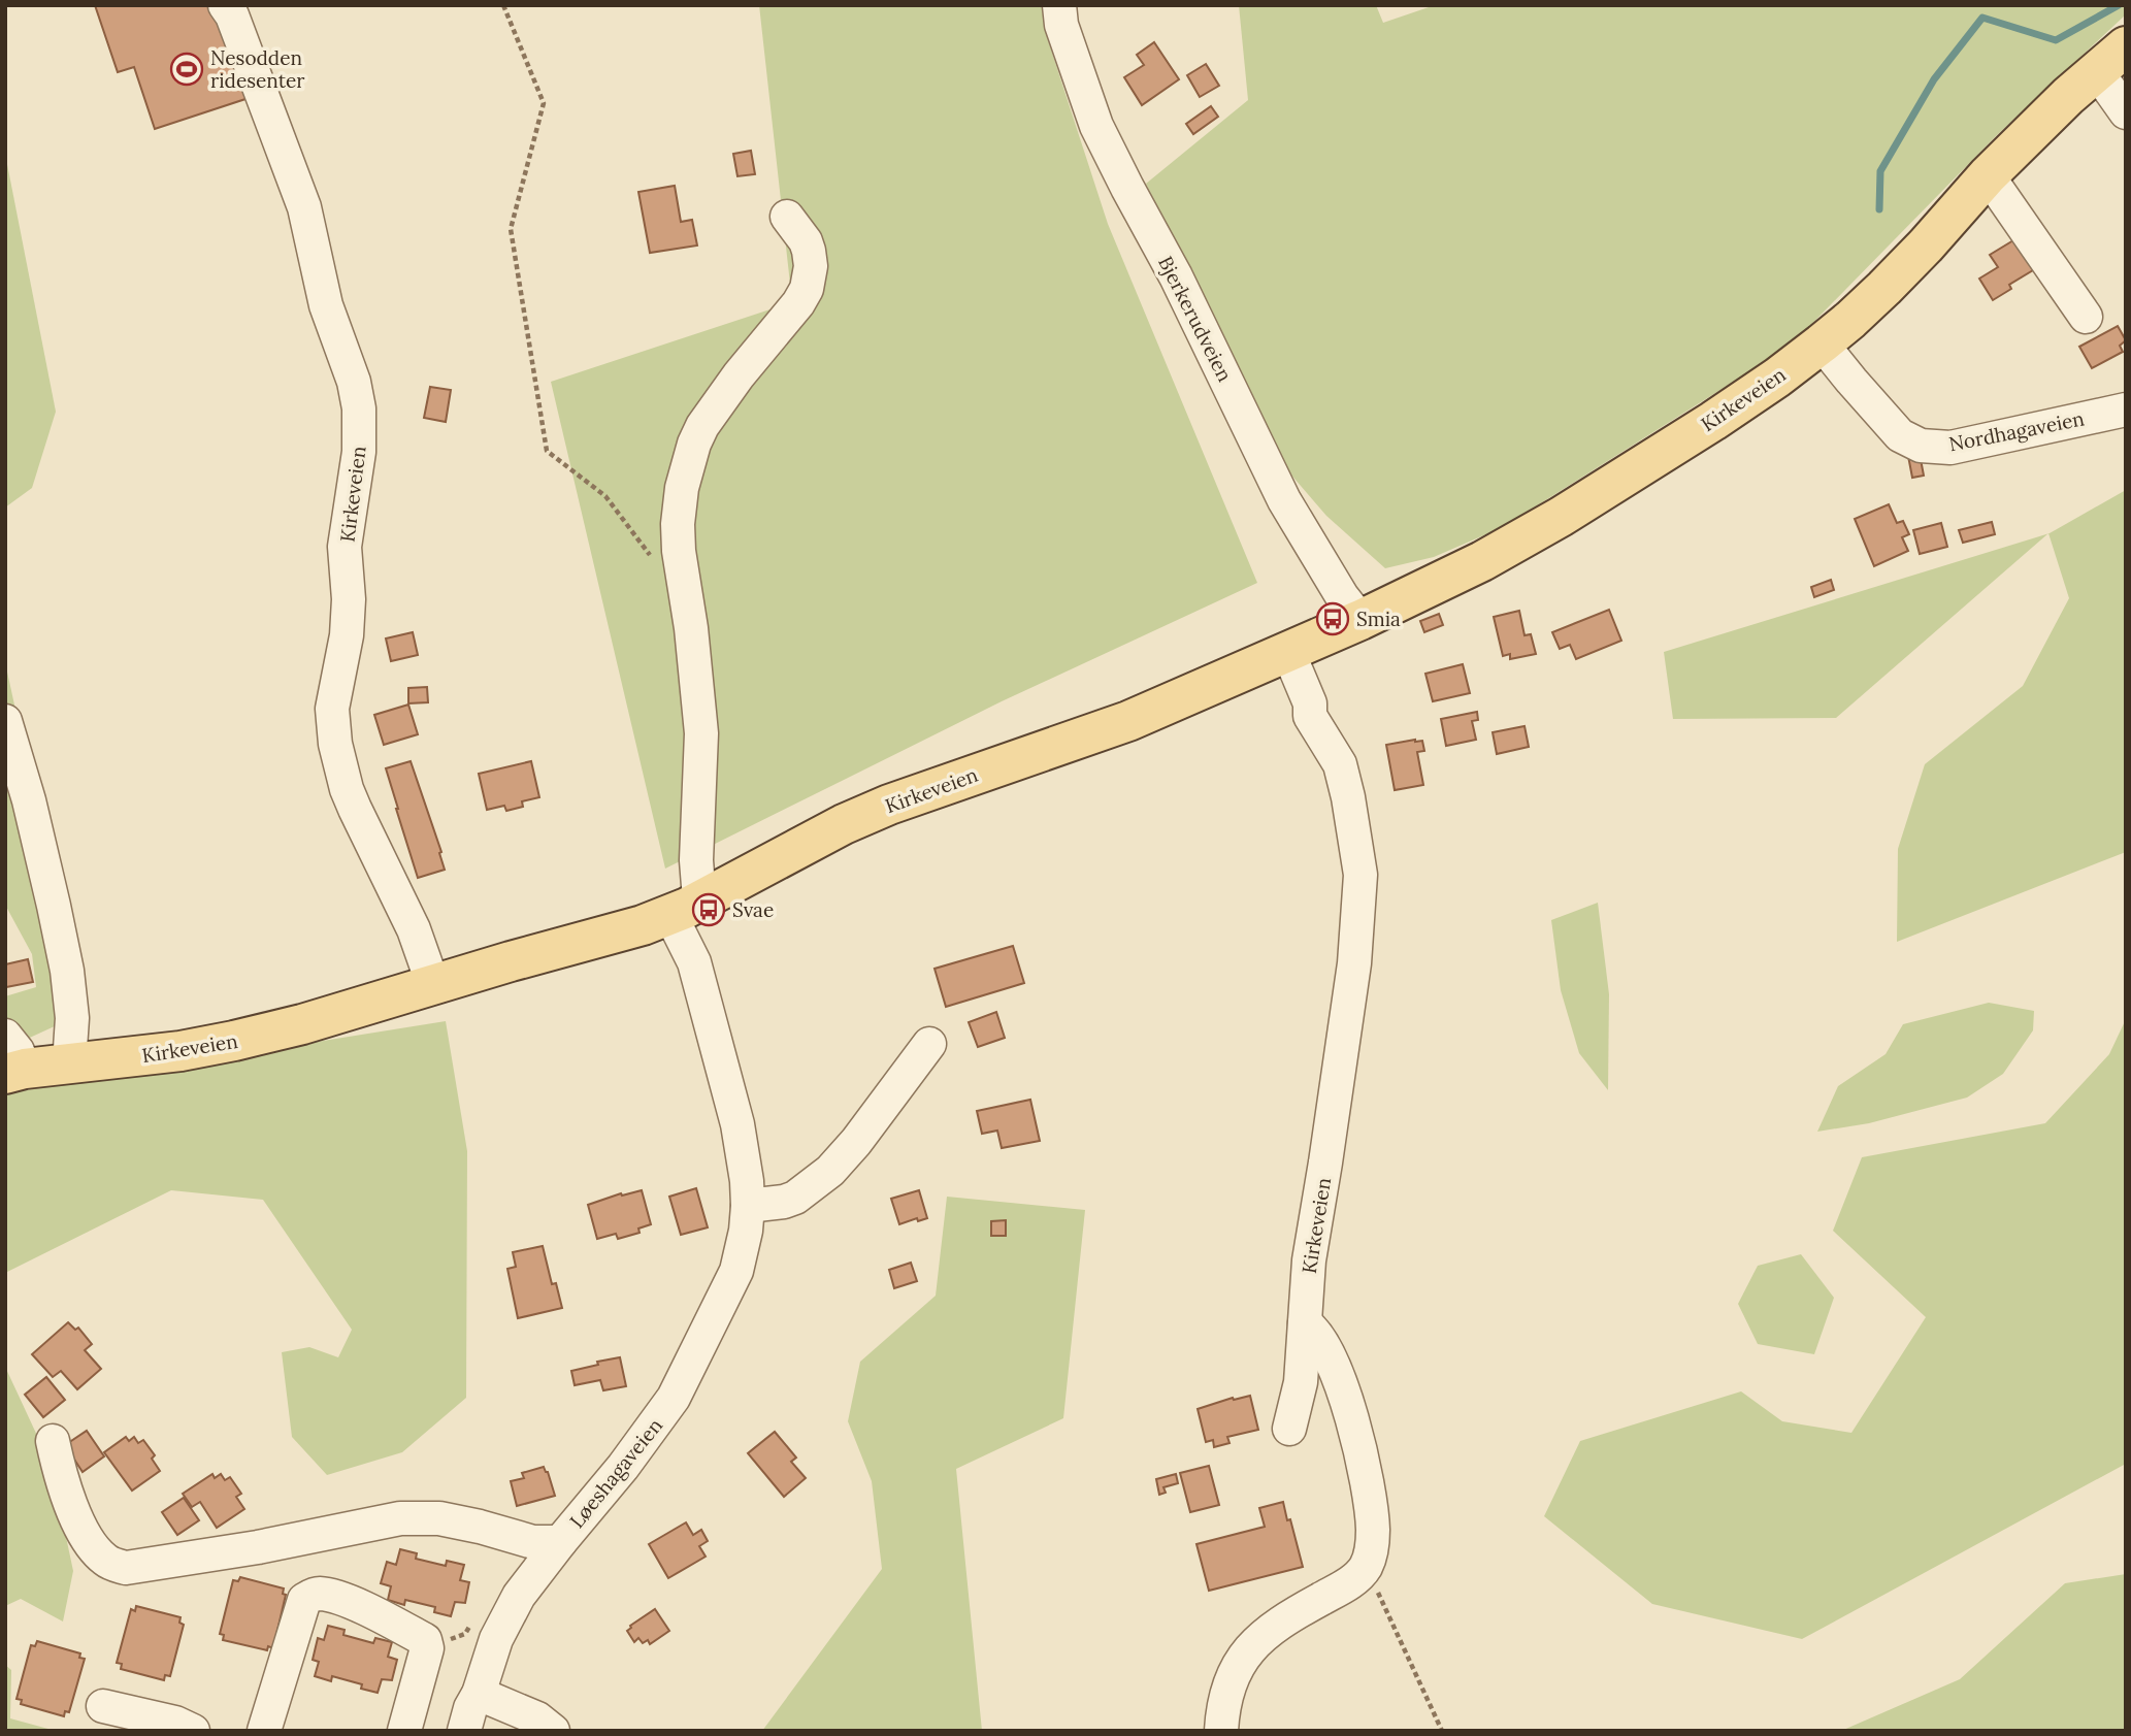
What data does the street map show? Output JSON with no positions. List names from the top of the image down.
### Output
{
  "streets": {
    "main road": ["Kirkeveien"],
    "street": ["Bjerkerudveien", "Nordhagaveien", "Løeshagaveien"]
  },
  "crossings": [
    ["Bjerkerudveien", "Kirkeveien"],
    ["Kirkeveien", "Nordhagaveien"],
    ["Kirkeveien", "Løeshagaveien"]
  ],
  "places": {
    "sports": ["Nesodden ridesenter"],
    "bus stop": ["Smia", "Svae"]
  }
}
